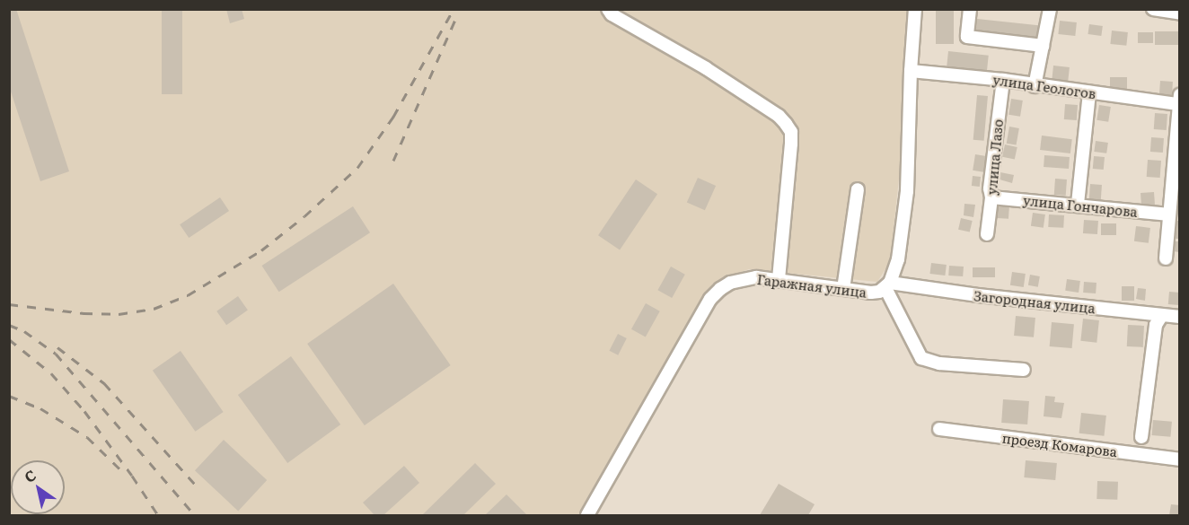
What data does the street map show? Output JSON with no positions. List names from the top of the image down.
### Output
{
  "streets": {
    "street": [
      "улица Геологов",
      "улица Лазо",
      "улица Гончарова",
      "Гаражная улица",
      "Загородная улица",
      "проезд Комарова"
    ]
  },
  "crossings": [
    ["улица Геологов", "улица Лазо"],
    ["улица Лазо", "улица Гончарова"],
    ["Гаражная улица", "Загородная улица"]
  ],
  "north": "top left"
}
